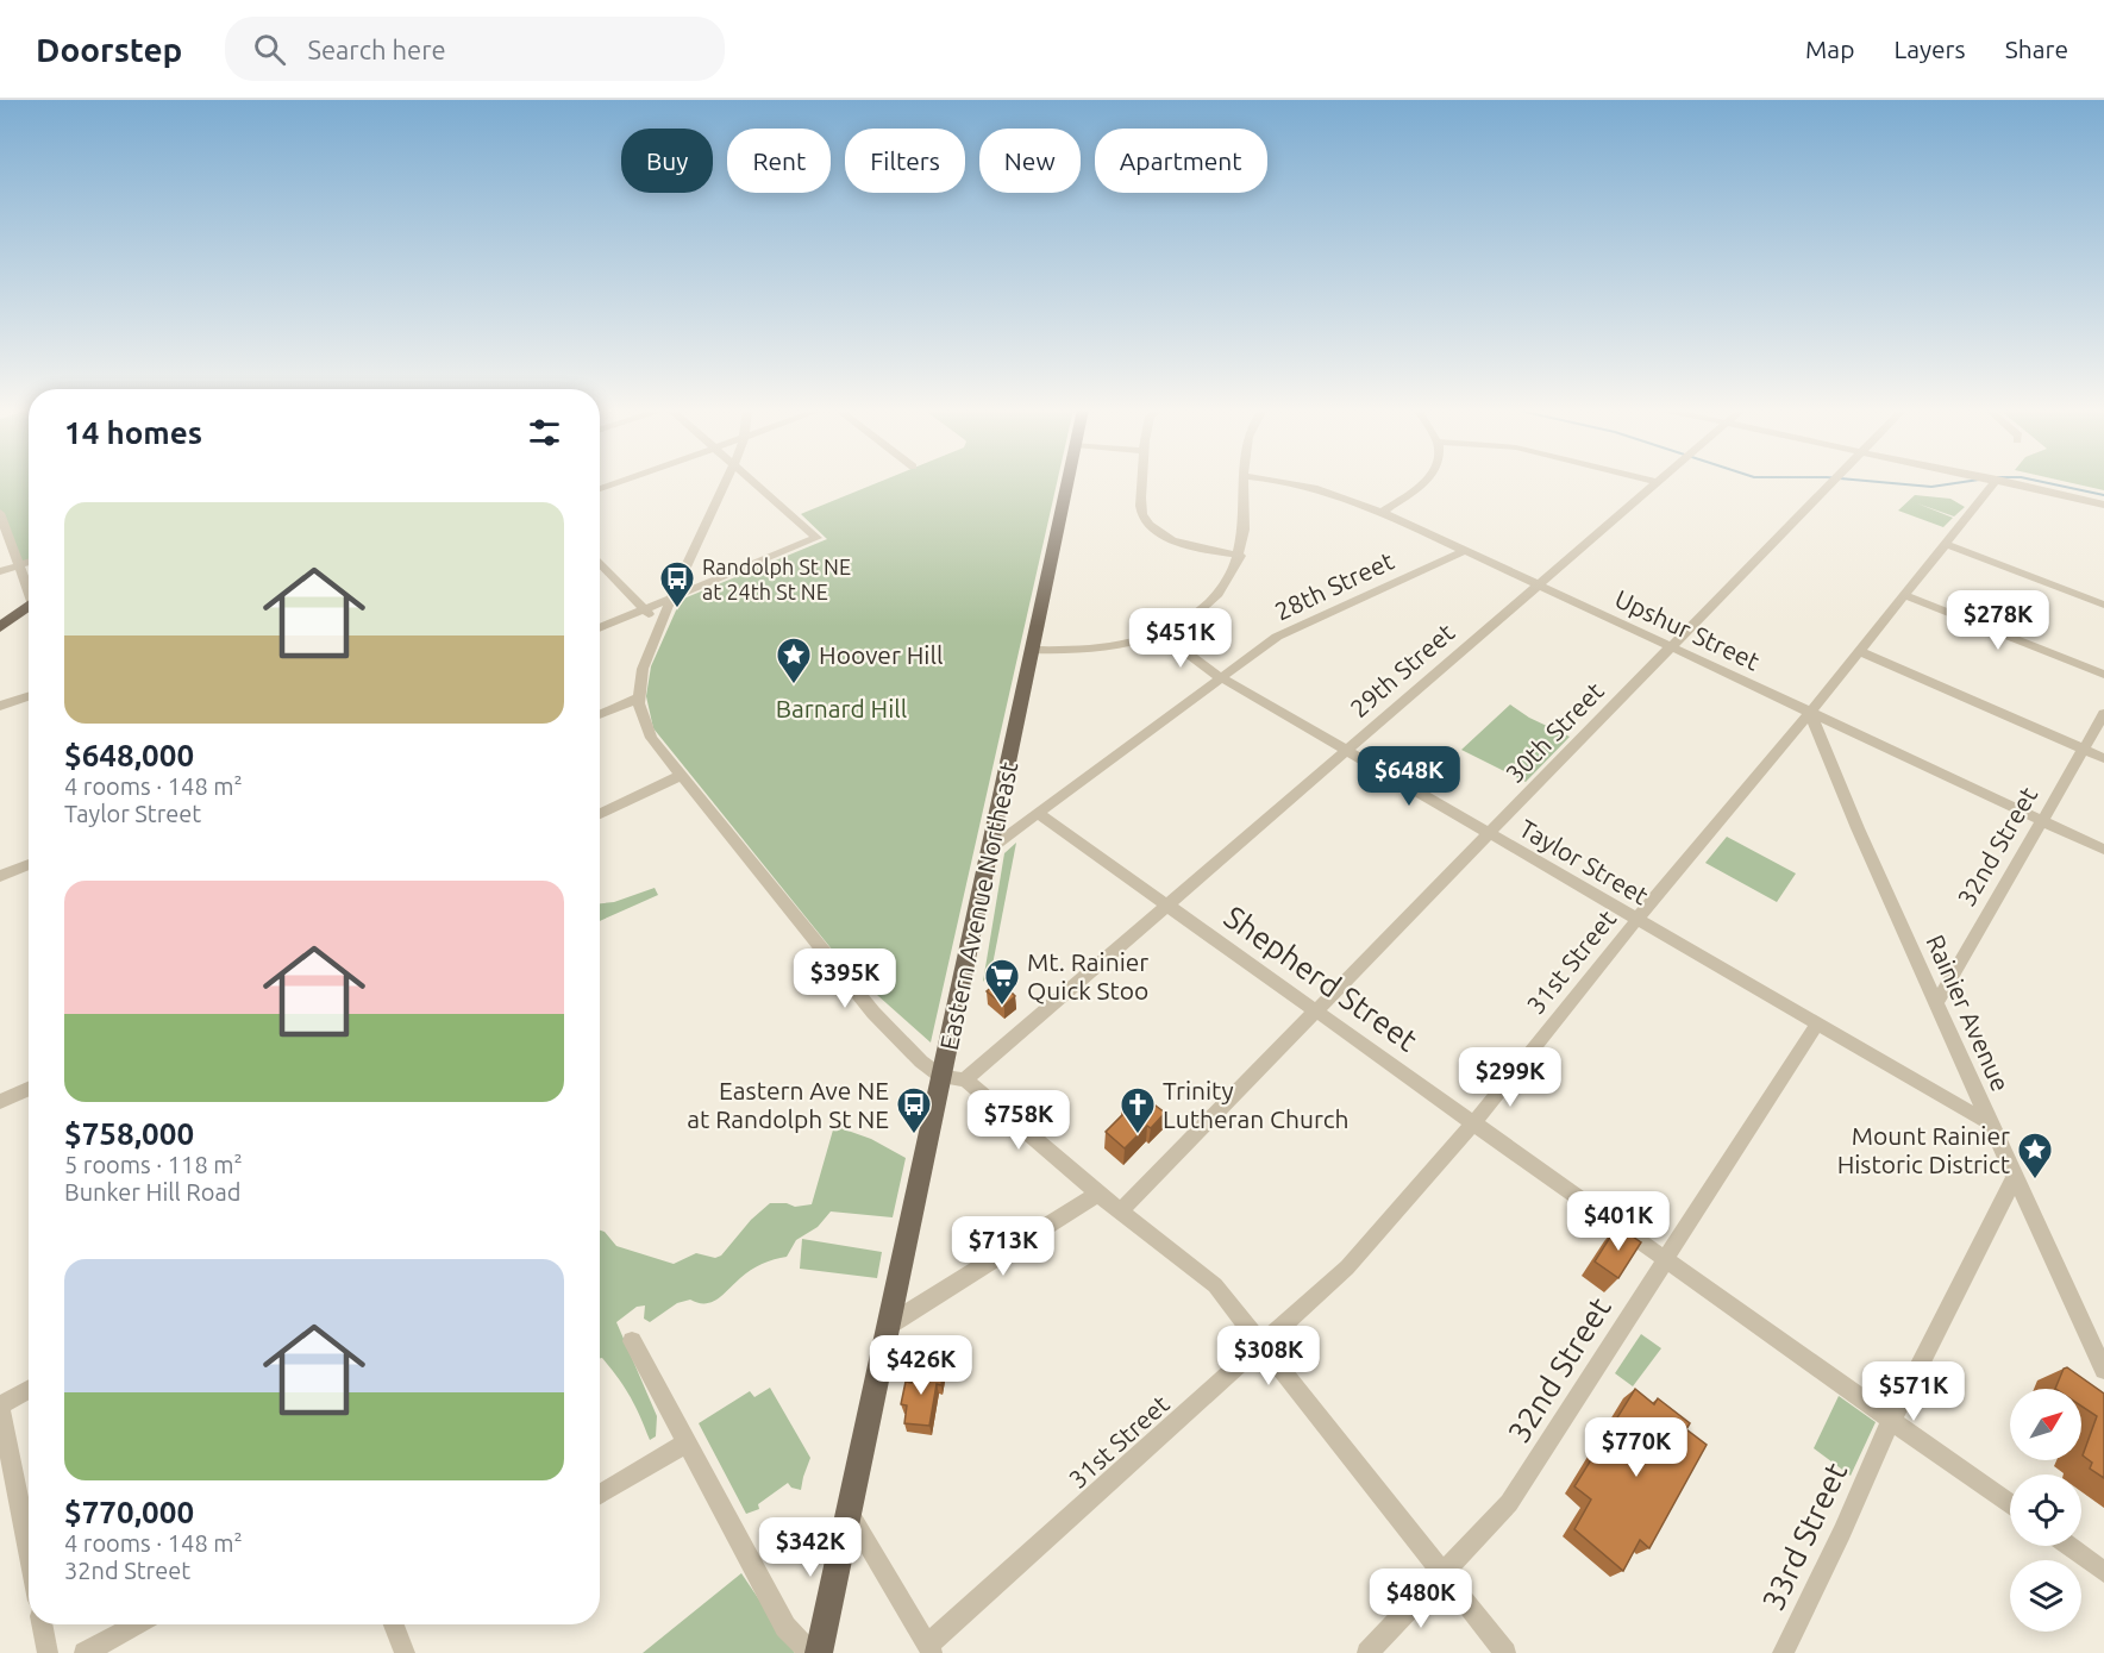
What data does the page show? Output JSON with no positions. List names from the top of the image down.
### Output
{
  "streets": {
    "main road": ["Eastern Avenue Northeast"],
    "street": [
      "28th Street",
      "Upshur Street",
      "29th Street",
      "30th Street",
      "32nd Street",
      "Taylor Street",
      "31st Street",
      "Shepherd Street",
      "Rainier Avenue",
      "33rd Street"
    ]
  },
  "crossings": [
    ["28th Street", "Upshur Street"],
    ["28th Street", "Taylor Street"],
    ["28th Street", "Eastern Avenue Northeast"],
    ["28th Street", "Shepherd Street"],
    ["Upshur Street", "29th Street"],
    ["Upshur Street", "30th Street"],
    ["Upshur Street", "32nd Street"],
    ["Upshur Street", "31st Street"],
    ["Upshur Street", "Rainier Avenue"],
    ["29th Street", "Taylor Street"],
    ["29th Street", "Shepherd Street"],
    ["30th Street", "Taylor Street"],
    ["30th Street", "Shepherd Street"],
    ["32nd Street", "Taylor Street"],
    ["32nd Street", "Shepherd Street"],
    ["32nd Street", "Rainier Avenue"],
    ["Taylor Street", "31st Street"],
    ["Taylor Street", "Rainier Avenue"],
    ["31st Street", "Shepherd Street"],
    ["31st Street", "Rainier Avenue"],
    ["Shepherd Street", "33rd Street"],
    ["Rainier Avenue", "33rd Street"]
  ],
  "parks": ["Barnard Hill"],
  "places": {
    "bus stop": ["Randolph St NE at 24th St NE", "Eastern Ave NE at Randolph St NE"],
    "place": ["Hoover Hill", "Mount Rainier Historic District"],
    "supermarket": ["Mt. Rainier Quick Stoo"],
    "church": ["Trinity Lutheran Church"]
  },
  "north": "top right",
  "page": {
    "header": "Doorstep",
    "search": "Search here",
    "nav": ["Map", "Layers", "Share"],
    "chip": [
      "Buy",
      "Rent",
      "Filters",
      "New",
      "Apartment"
    ],
    "heading": "14 homes",
    "list": [
      {
        "name": "$648,000",
        "note": "4 rooms · 148 m² · Taylor Street"
      },
      {
        "name": "$758,000",
        "note": "5 rooms · 118 m² · Bunker Hill Road"
      },
      {
        "name": "$770,000",
        "note": "4 rooms · 148 m² · 32nd Street"
      }
    ],
    "price": [
      "$278K",
      "$451K",
      "$648K",
      "$395K",
      "$299K",
      "$758K",
      "$401K",
      "$713K",
      "$308K",
      "$426K",
      "$571K",
      "$770K",
      "$342K",
      "$480K"
    ]
  }
}
